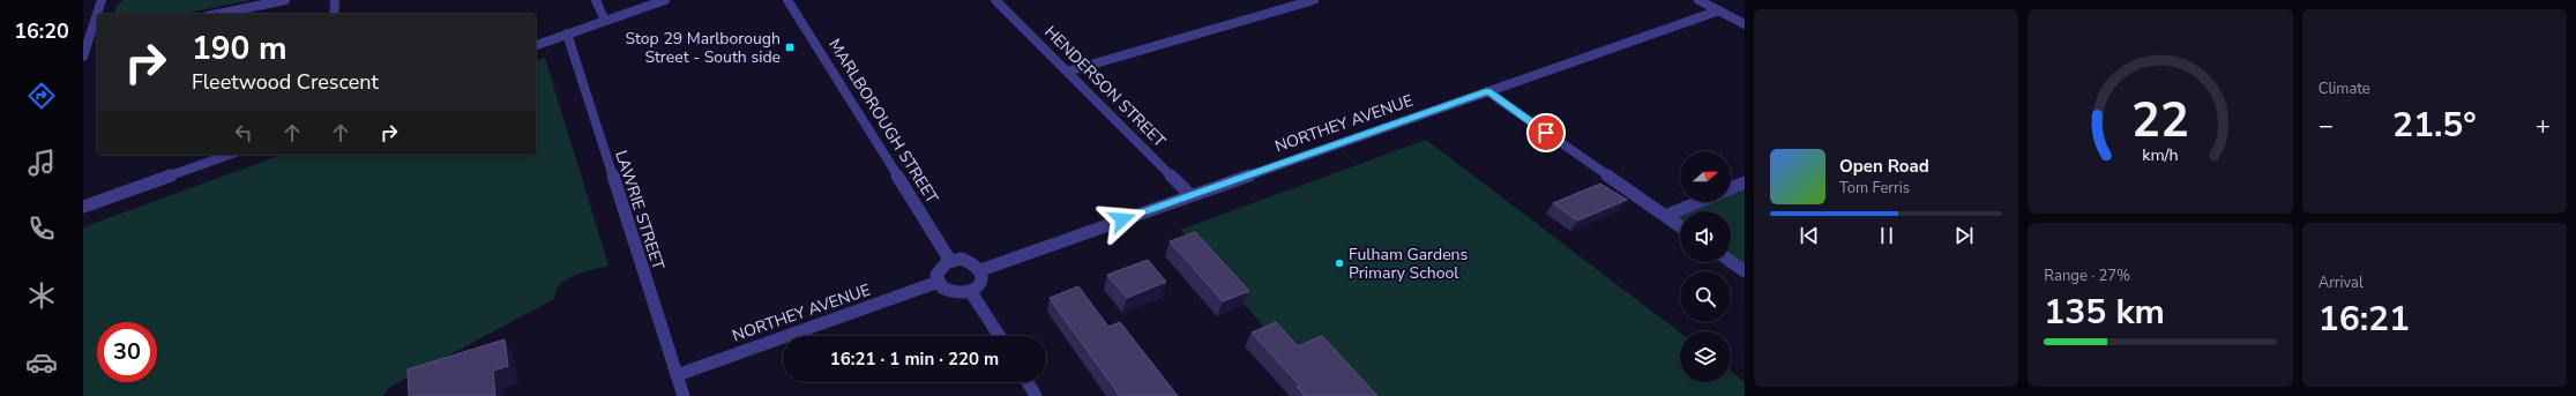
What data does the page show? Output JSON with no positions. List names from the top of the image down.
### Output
{
  "streets": {
    "street": [
      "HENDERSON STREET",
      "MARLBOROUGH STREET",
      "NORTHEY AVENUE",
      "LAWRIE STREET"
    ]
  },
  "crossings": [
    ["HENDERSON STREET", "NORTHEY AVENUE"],
    ["MARLBOROUGH STREET", "NORTHEY AVENUE"],
    ["NORTHEY AVENUE", "LAWRIE STREET"]
  ],
  "places": {
    "transit": ["Stop 29 Marlborough Street - South side"],
    "other": ["Fulham Gardens Primary School"]
  },
  "north": "right",
  "page": {
    "tabs": "16:20",
    "tile": [
      "Climate",
      ["Range · 27%", "135 km"],
      ["Arrival", "16:21"]
    ],
    "turn": ["190 m", "Fleetwood Crescent"],
    "heat": ["−", "21.5°", "+"],
    "song": ["Open Road", "Tom Ferris"],
    "limit": "30",
    "trip": "16:21 · 1 min · 220 m",
    "gauge": ["22", "km/h"]
  }
}
